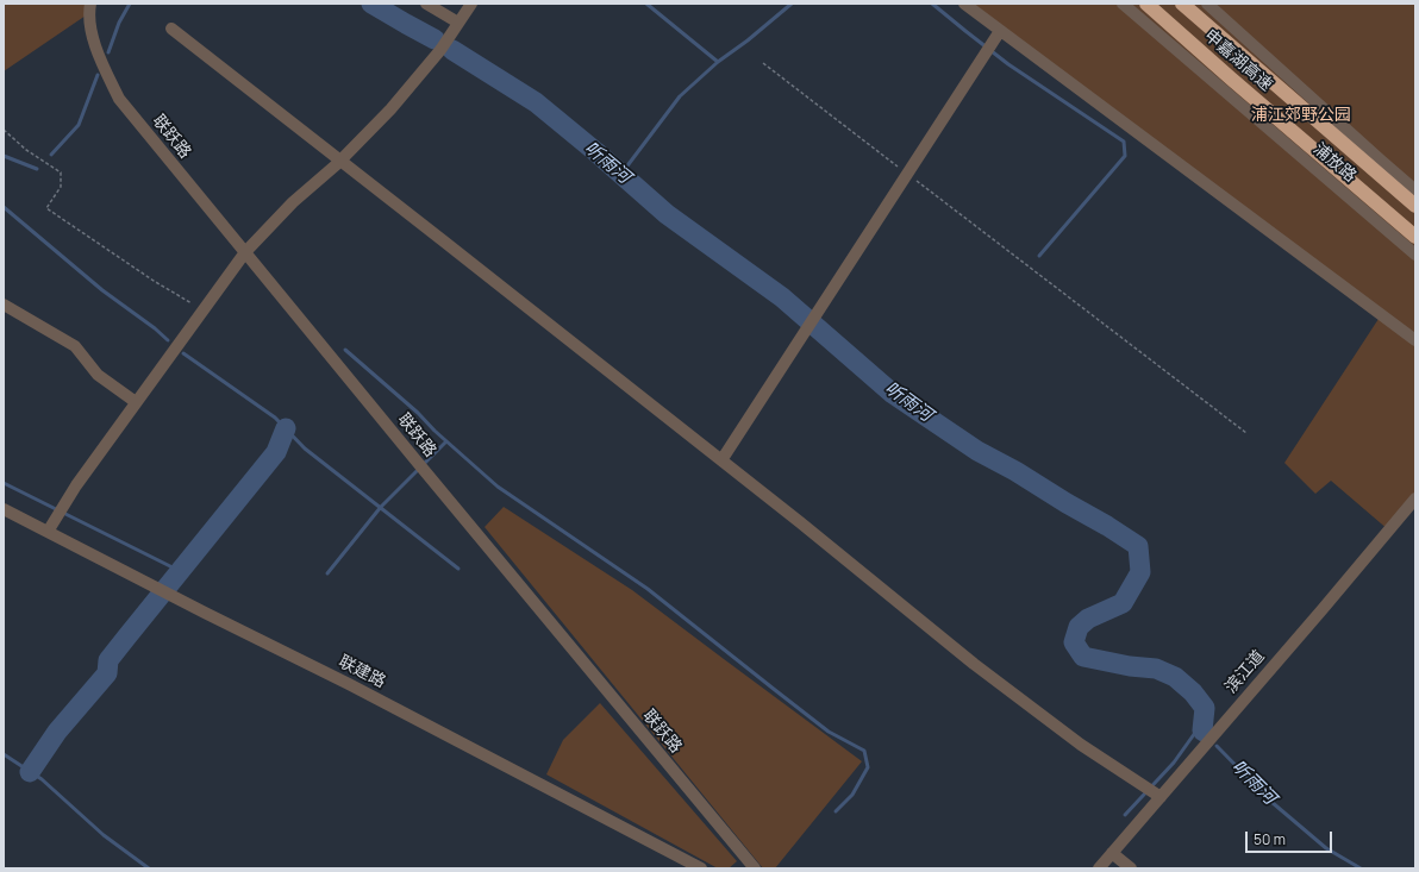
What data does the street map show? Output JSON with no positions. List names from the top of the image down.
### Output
{
  "streets": {
    "highway": ["申嘉湖高速"],
    "street": [
      "联跃路",
      "浦放路",
      "联建路",
      "滨江道"
    ]
  },
  "water": ["听雨河"],
  "parks": ["浦江郊野公园"],
  "scale_bar": "50 m"
}
